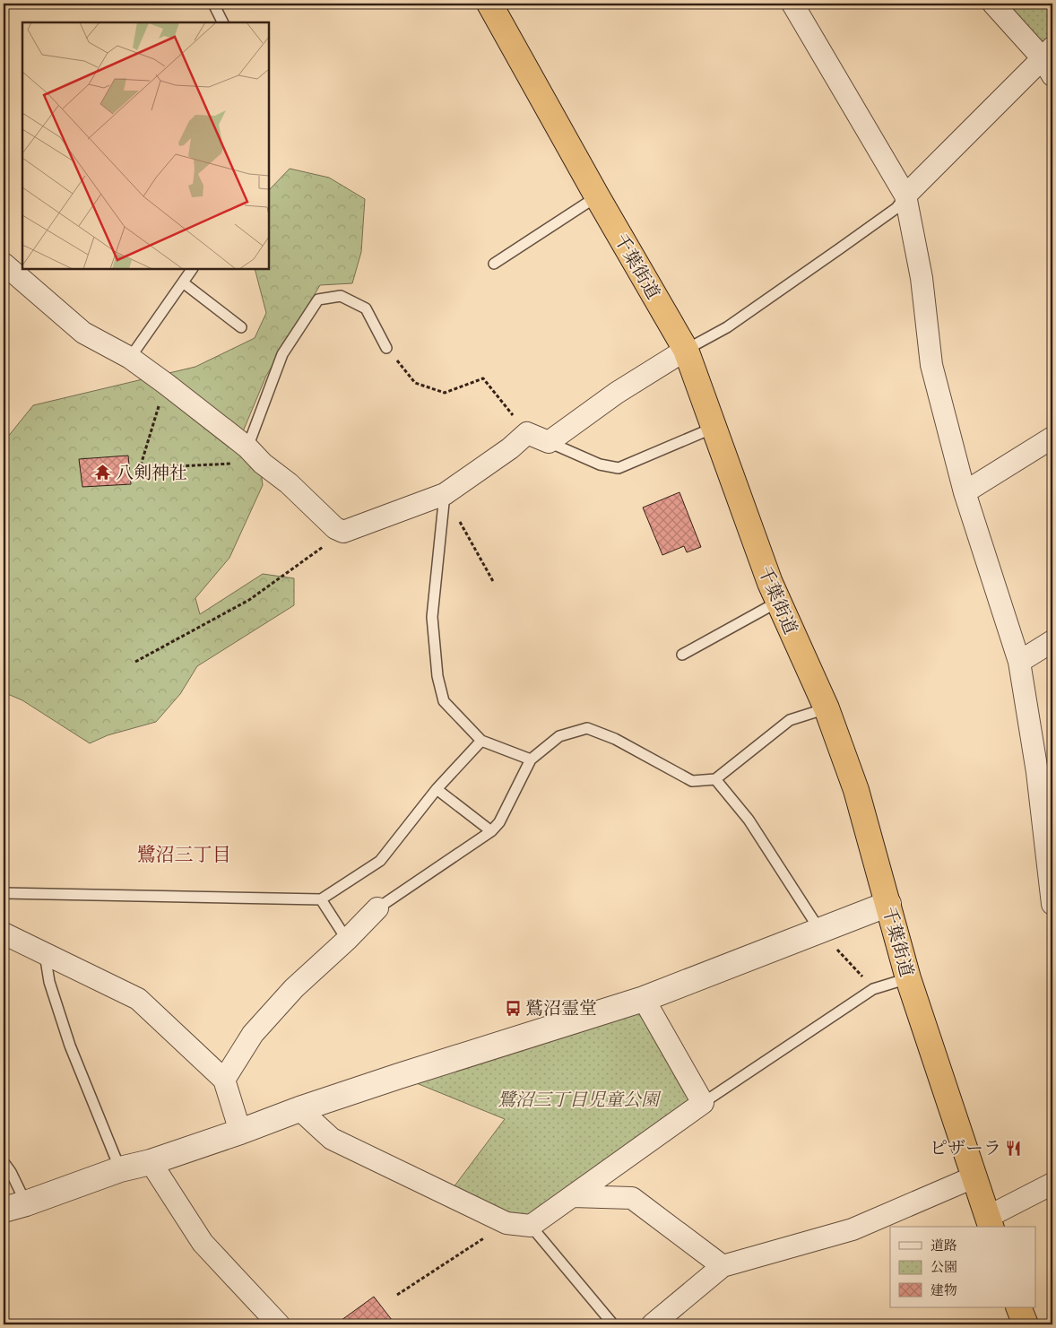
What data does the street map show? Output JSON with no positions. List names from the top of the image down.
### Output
{
  "streets": {
    "highway": ["千葉街道"]
  },
  "districts": ["鷺沼三丁目"],
  "parks": ["鷺沼三丁目児童公園"],
  "places": {
    "temple": ["八剣神社"],
    "bus stop": ["鷲沼霊堂"],
    "restaurant": ["ピザーラ"]
  },
  "legend": ["道路", "公園", "建物"]
}
